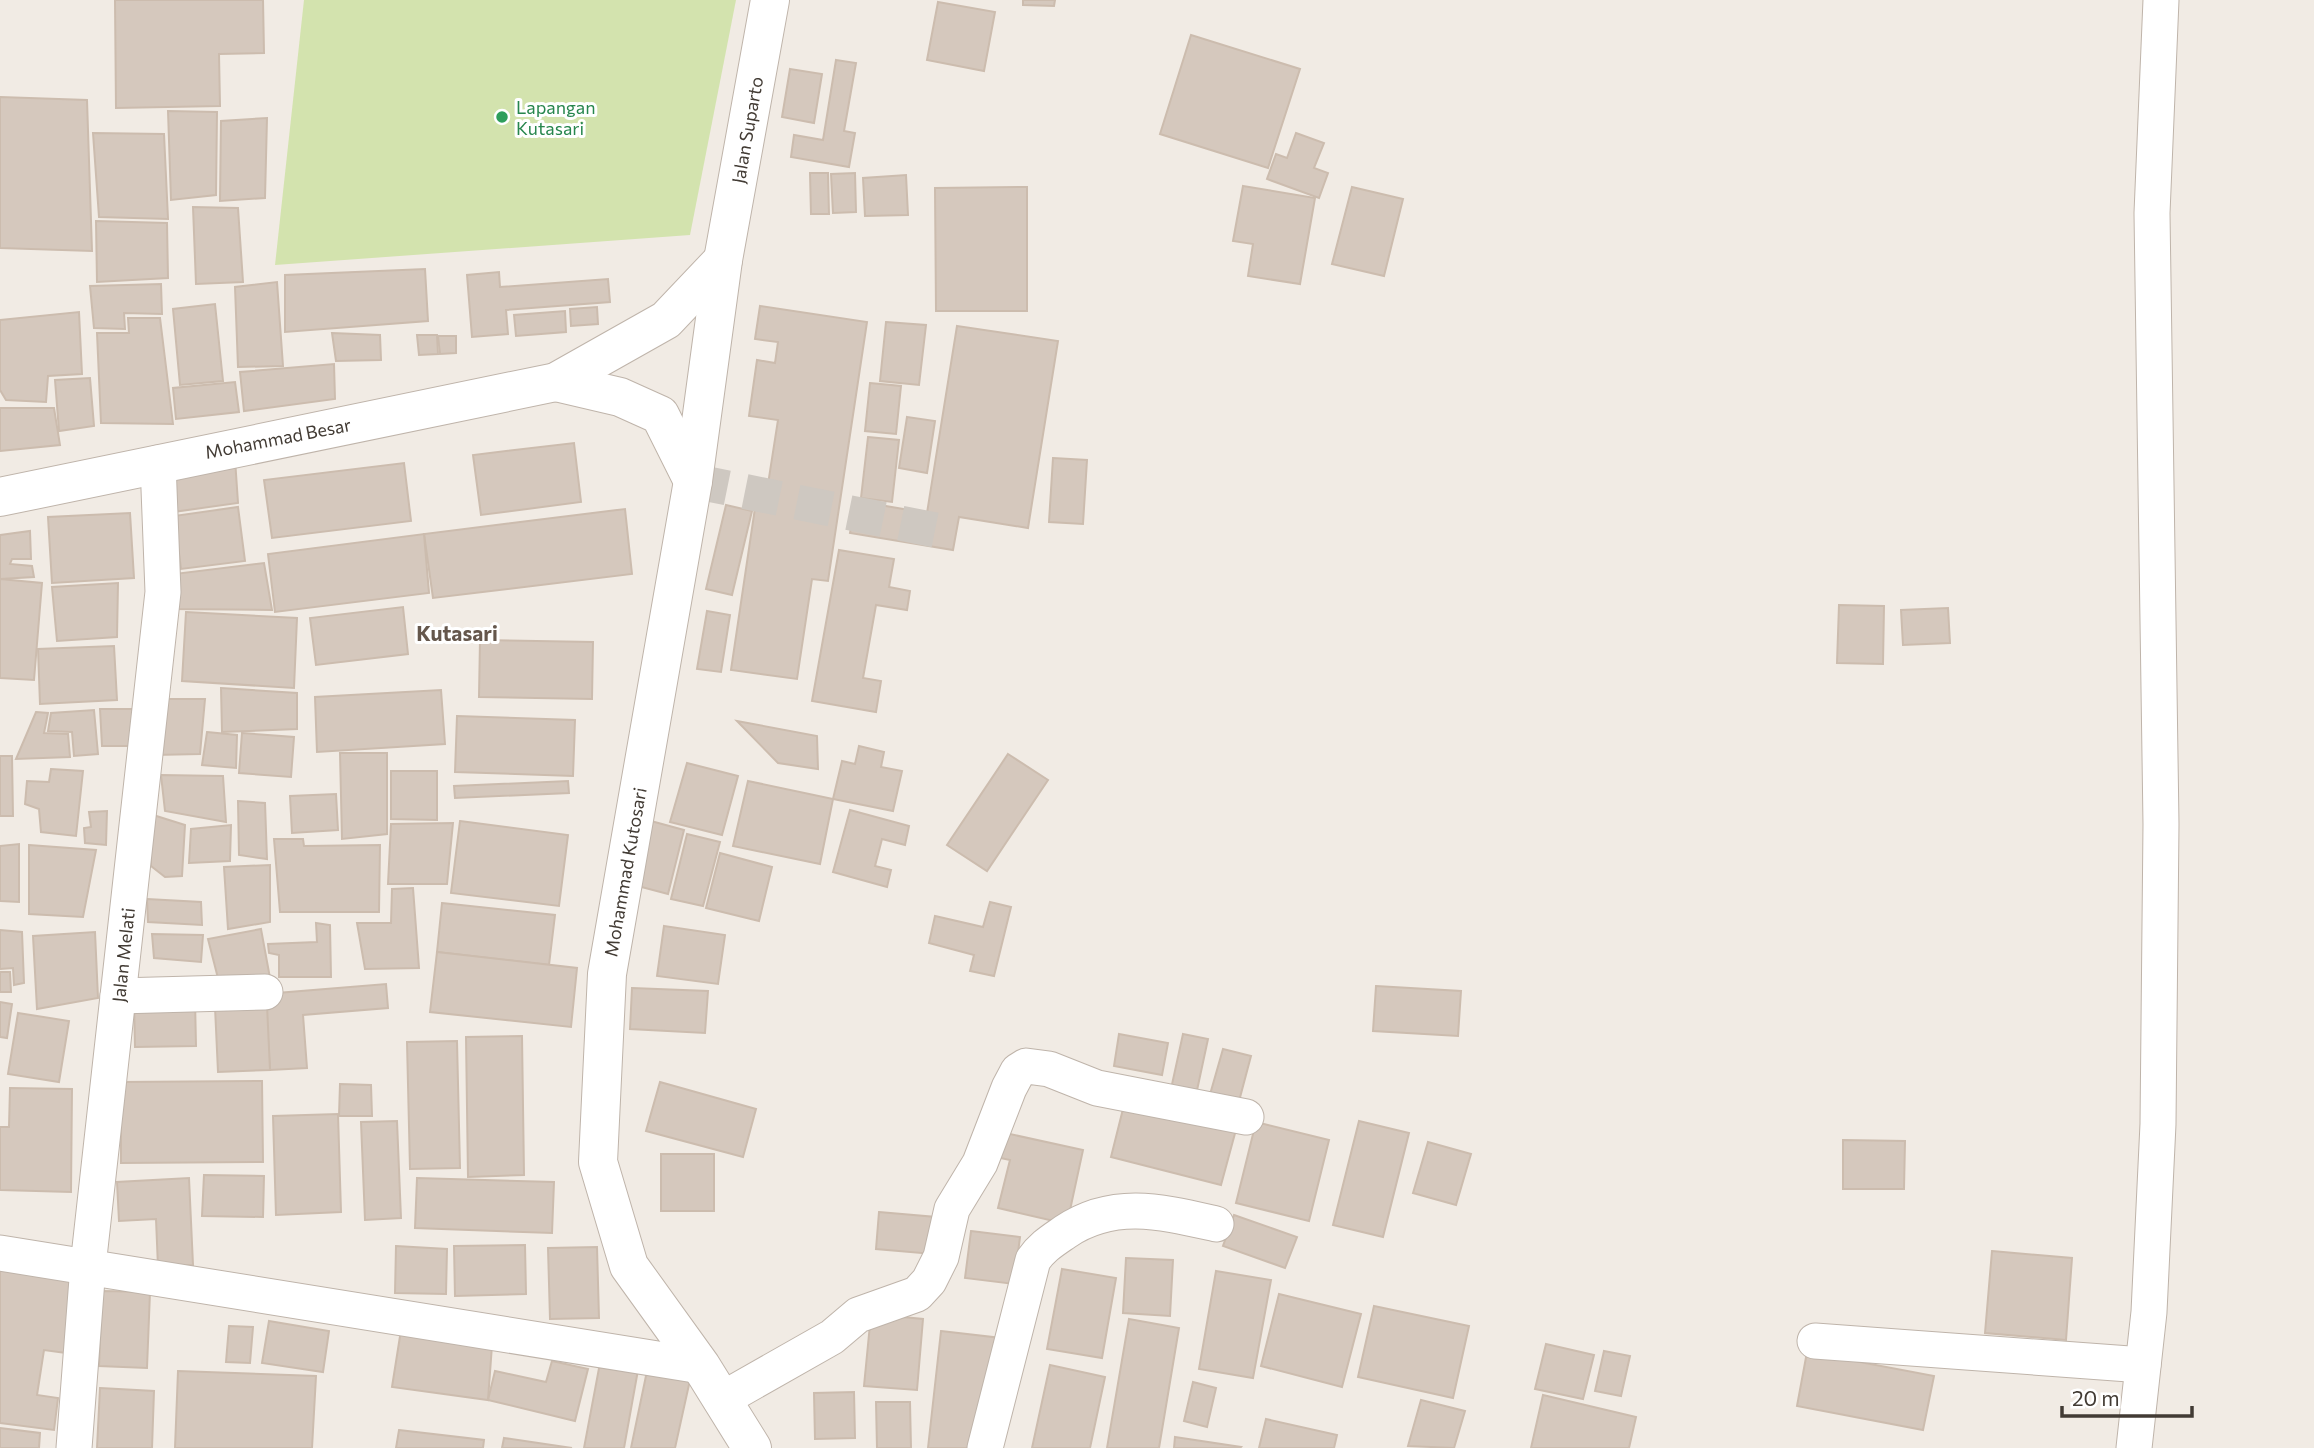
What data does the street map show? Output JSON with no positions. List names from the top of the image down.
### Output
{
  "streets": {
    "street": [
      "Jalan Suparto",
      "Mohammad Besar",
      "Mohammad Kutosari",
      "Jalan Melati"
    ]
  },
  "crossings": [
    ["Jalan Suparto", "Mohammad Kutosari"],
    ["Mohammad Besar", "Jalan Melati"]
  ],
  "districts": ["Kutasari"],
  "places": ["Lapangan Kutasari"],
  "scale_bar": "20 m"
}
